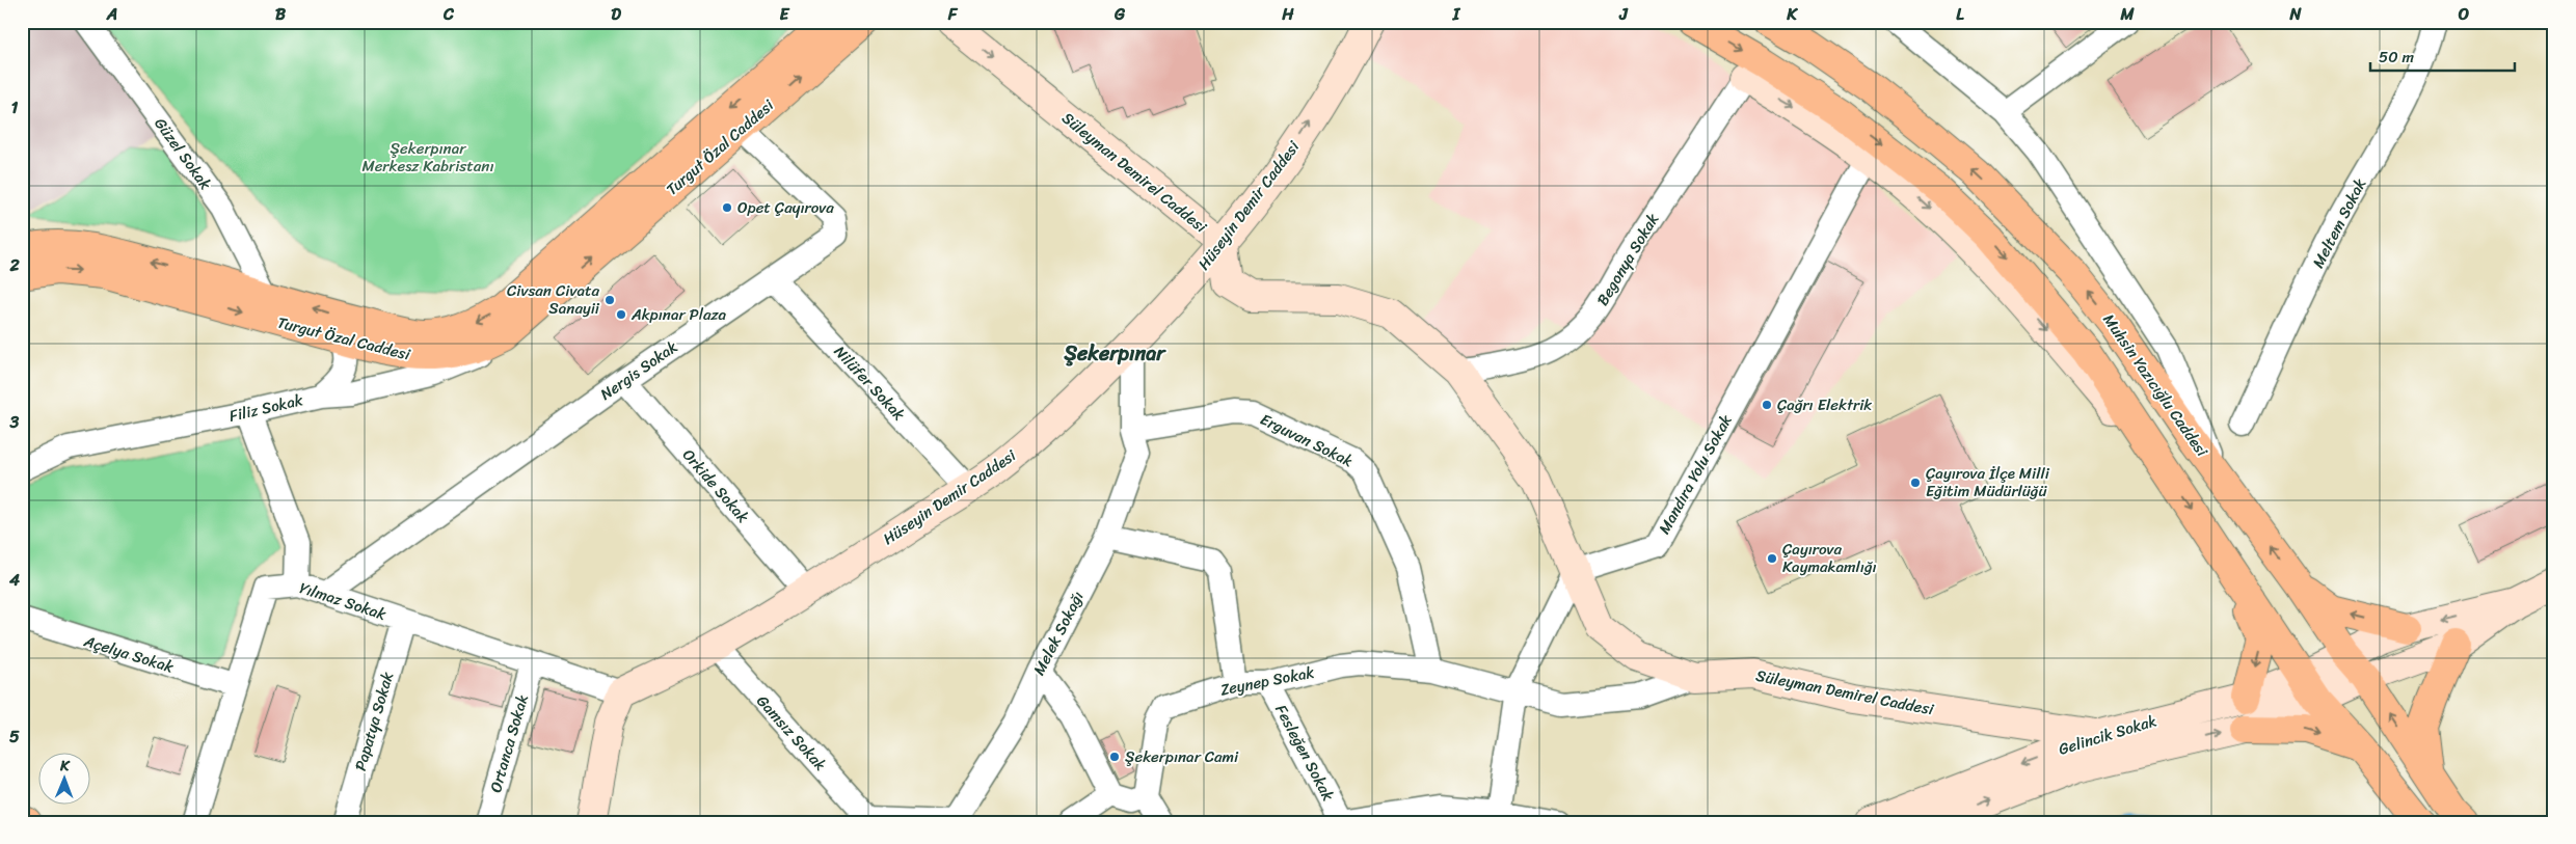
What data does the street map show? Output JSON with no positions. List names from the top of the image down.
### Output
{
  "streets": {
    "main road": ["Turgut Özal Caddesi", "Muhsin Yazıcığlu Caddesi"],
    "street": [
      "Güzel Sokak",
      "Süleyman Demirel Caddesi",
      "Hüseyin Demir Caddesi",
      "Meltem Sokak",
      "Begonya Sokak",
      "Nergis Sokak",
      "Nilüfer Sokak",
      "Filiz Sokak",
      "Erguvan Sokak",
      "Mandıra Yolu Sokak",
      "Orkide Sokak",
      "Yılmaz Sokak",
      "Melek Sokağı",
      "Açelya Sokak",
      "Zeynep Sokak",
      "Papatya Sokak",
      "Gamsız Sokak",
      "Gelincik Sokak",
      "Ortanca Sokak",
      "Fesleğen Sokak"
    ]
  },
  "crossings": [
    ["Turgut Özal Caddesi", "Güzel Sokak"],
    ["Turgut Özal Caddesi", "Nergis Sokak"],
    ["Turgut Özal Caddesi", "Filiz Sokak"],
    ["Süleyman Demirel Caddesi", "Hüseyin Demir Caddesi"],
    ["Süleyman Demirel Caddesi", "Begonya Sokak"],
    ["Süleyman Demirel Caddesi", "Mandıra Yolu Sokak"],
    ["Süleyman Demirel Caddesi", "Zeynep Sokak"],
    ["Süleyman Demirel Caddesi", "Gelincik Sokak"],
    ["Hüseyin Demir Caddesi", "Nilüfer Sokak"],
    ["Hüseyin Demir Caddesi", "Orkide Sokak"],
    ["Hüseyin Demir Caddesi", "Yılmaz Sokak"],
    ["Hüseyin Demir Caddesi", "Melek Sokağı"],
    ["Hüseyin Demir Caddesi", "Gamsız Sokak"],
    ["Nergis Sokak", "Nilüfer Sokak"],
    ["Nergis Sokak", "Orkide Sokak"],
    ["Nergis Sokak", "Yılmaz Sokak"],
    ["Muhsin Yazıcığlu Caddesi", "Gelincik Sokak"],
    ["Erguvan Sokak", "Melek Sokağı"],
    ["Erguvan Sokak", "Zeynep Sokak"],
    ["Yılmaz Sokak", "Açelya Sokak"],
    ["Yılmaz Sokak", "Papatya Sokak"],
    ["Yılmaz Sokak", "Ortanca Sokak"],
    ["Melek Sokağı", "Gamsız Sokak"],
    ["Zeynep Sokak", "Fesleğen Sokak"]
  ],
  "districts": ["Şekerpınar"],
  "parks": ["Şekerpınar Merkesz Kabristanı"],
  "places": [
    "Opet Çayırova",
    "Civsan Civata Sanayii",
    "Akpınar Plaza",
    "Çağrı Elektrik",
    "Çayırova İlçe Milli Eğitim Müdürlüğü",
    "Çayırova Kaymakamlığı",
    "Şekerpınar Cami"
  ],
  "scale_bar": "50 m",
  "north": "top",
  "grid": {
    "columns": [
      "A",
      "B",
      "C",
      "D",
      "E",
      "F",
      "G",
      "H",
      "I",
      "J",
      "K",
      "L",
      "M",
      "N",
      "O"
    ],
    "rows": [
      "1",
      "2",
      "3",
      "4",
      "5"
    ]
  }
}
